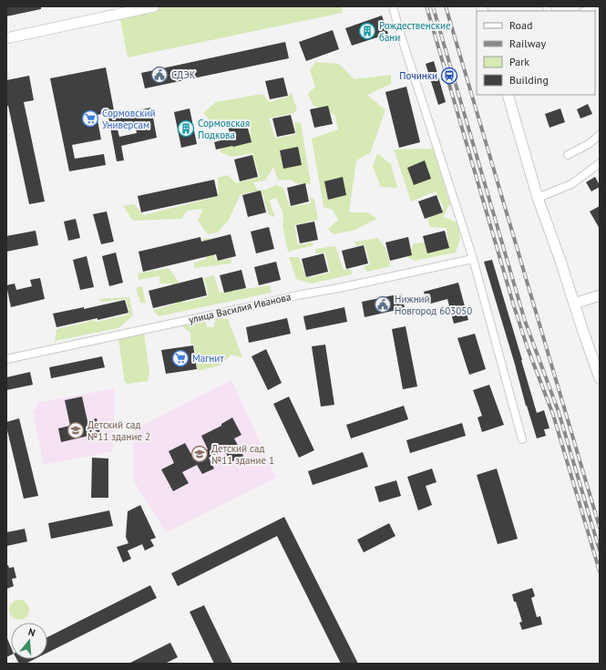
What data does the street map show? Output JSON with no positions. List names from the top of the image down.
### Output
{
  "streets": {
    "street": ["улица Василия Иванова"]
  },
  "places": {
    "building": ["Рождественские бани", "Сормовская Подкова"],
    "public building": ["СДЭК", "Нижний Новгород 603050"],
    "station": ["Починки"],
    "supermarket": ["Сормовский Универсам", "Магнит"],
    "school or university": ["Детский сад №11 здание 2", "Детский сад №11 здание 1"]
  },
  "legend": [
    "Road",
    "Railway",
    "Park",
    "Building"
  ],
  "north": "top"
}
